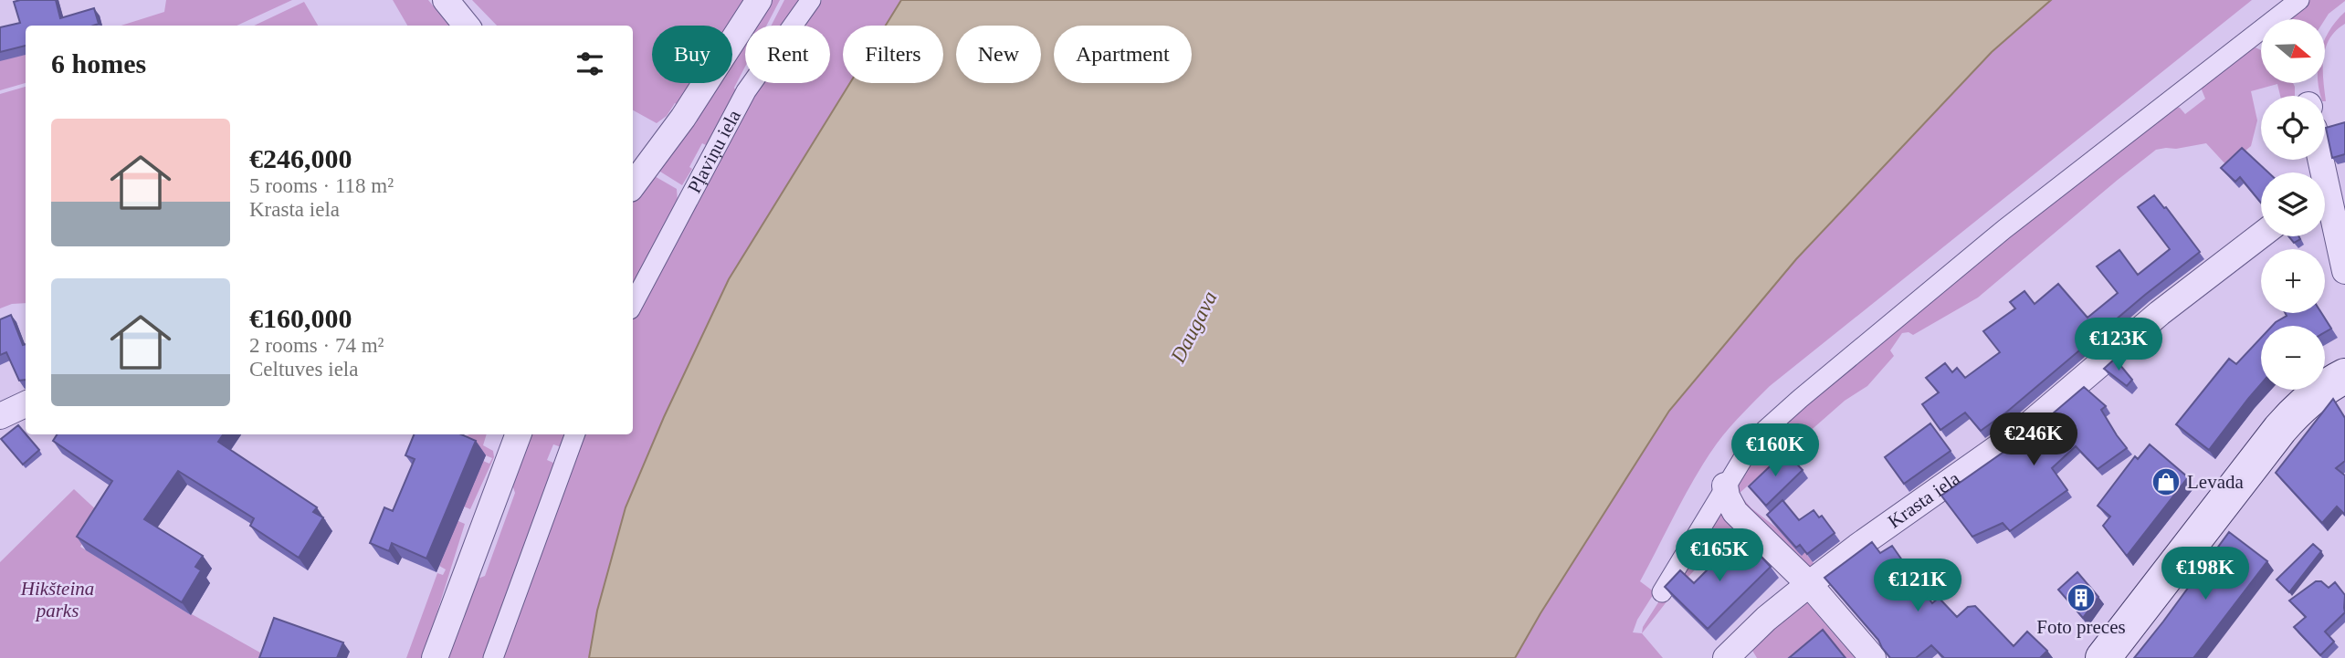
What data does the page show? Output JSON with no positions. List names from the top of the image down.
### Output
{
  "streets": {
    "street": ["Pļaviņu iela", "Krasta iela"]
  },
  "water": ["Daugava"],
  "parks": ["Hikšteina parks"],
  "places": {
    "shop": ["Levada"],
    "building": ["Foto preces"]
  },
  "north": "right",
  "page": {
    "map_buttons": ["+", "−"],
    "chip": [
      "Buy",
      "Rent",
      "Filters",
      "New",
      "Apartment"
    ],
    "heading": "6 homes",
    "list": [
      {
        "name": "€246,000",
        "note": "5 rooms · 118 m² · Krasta iela"
      },
      {
        "name": "€160,000",
        "note": "2 rooms · 74 m² · Celtuves iela"
      }
    ],
    "price": [
      "€123K",
      "€246K",
      "€160K",
      "€165K",
      "€198K",
      "€121K"
    ]
  }
}
